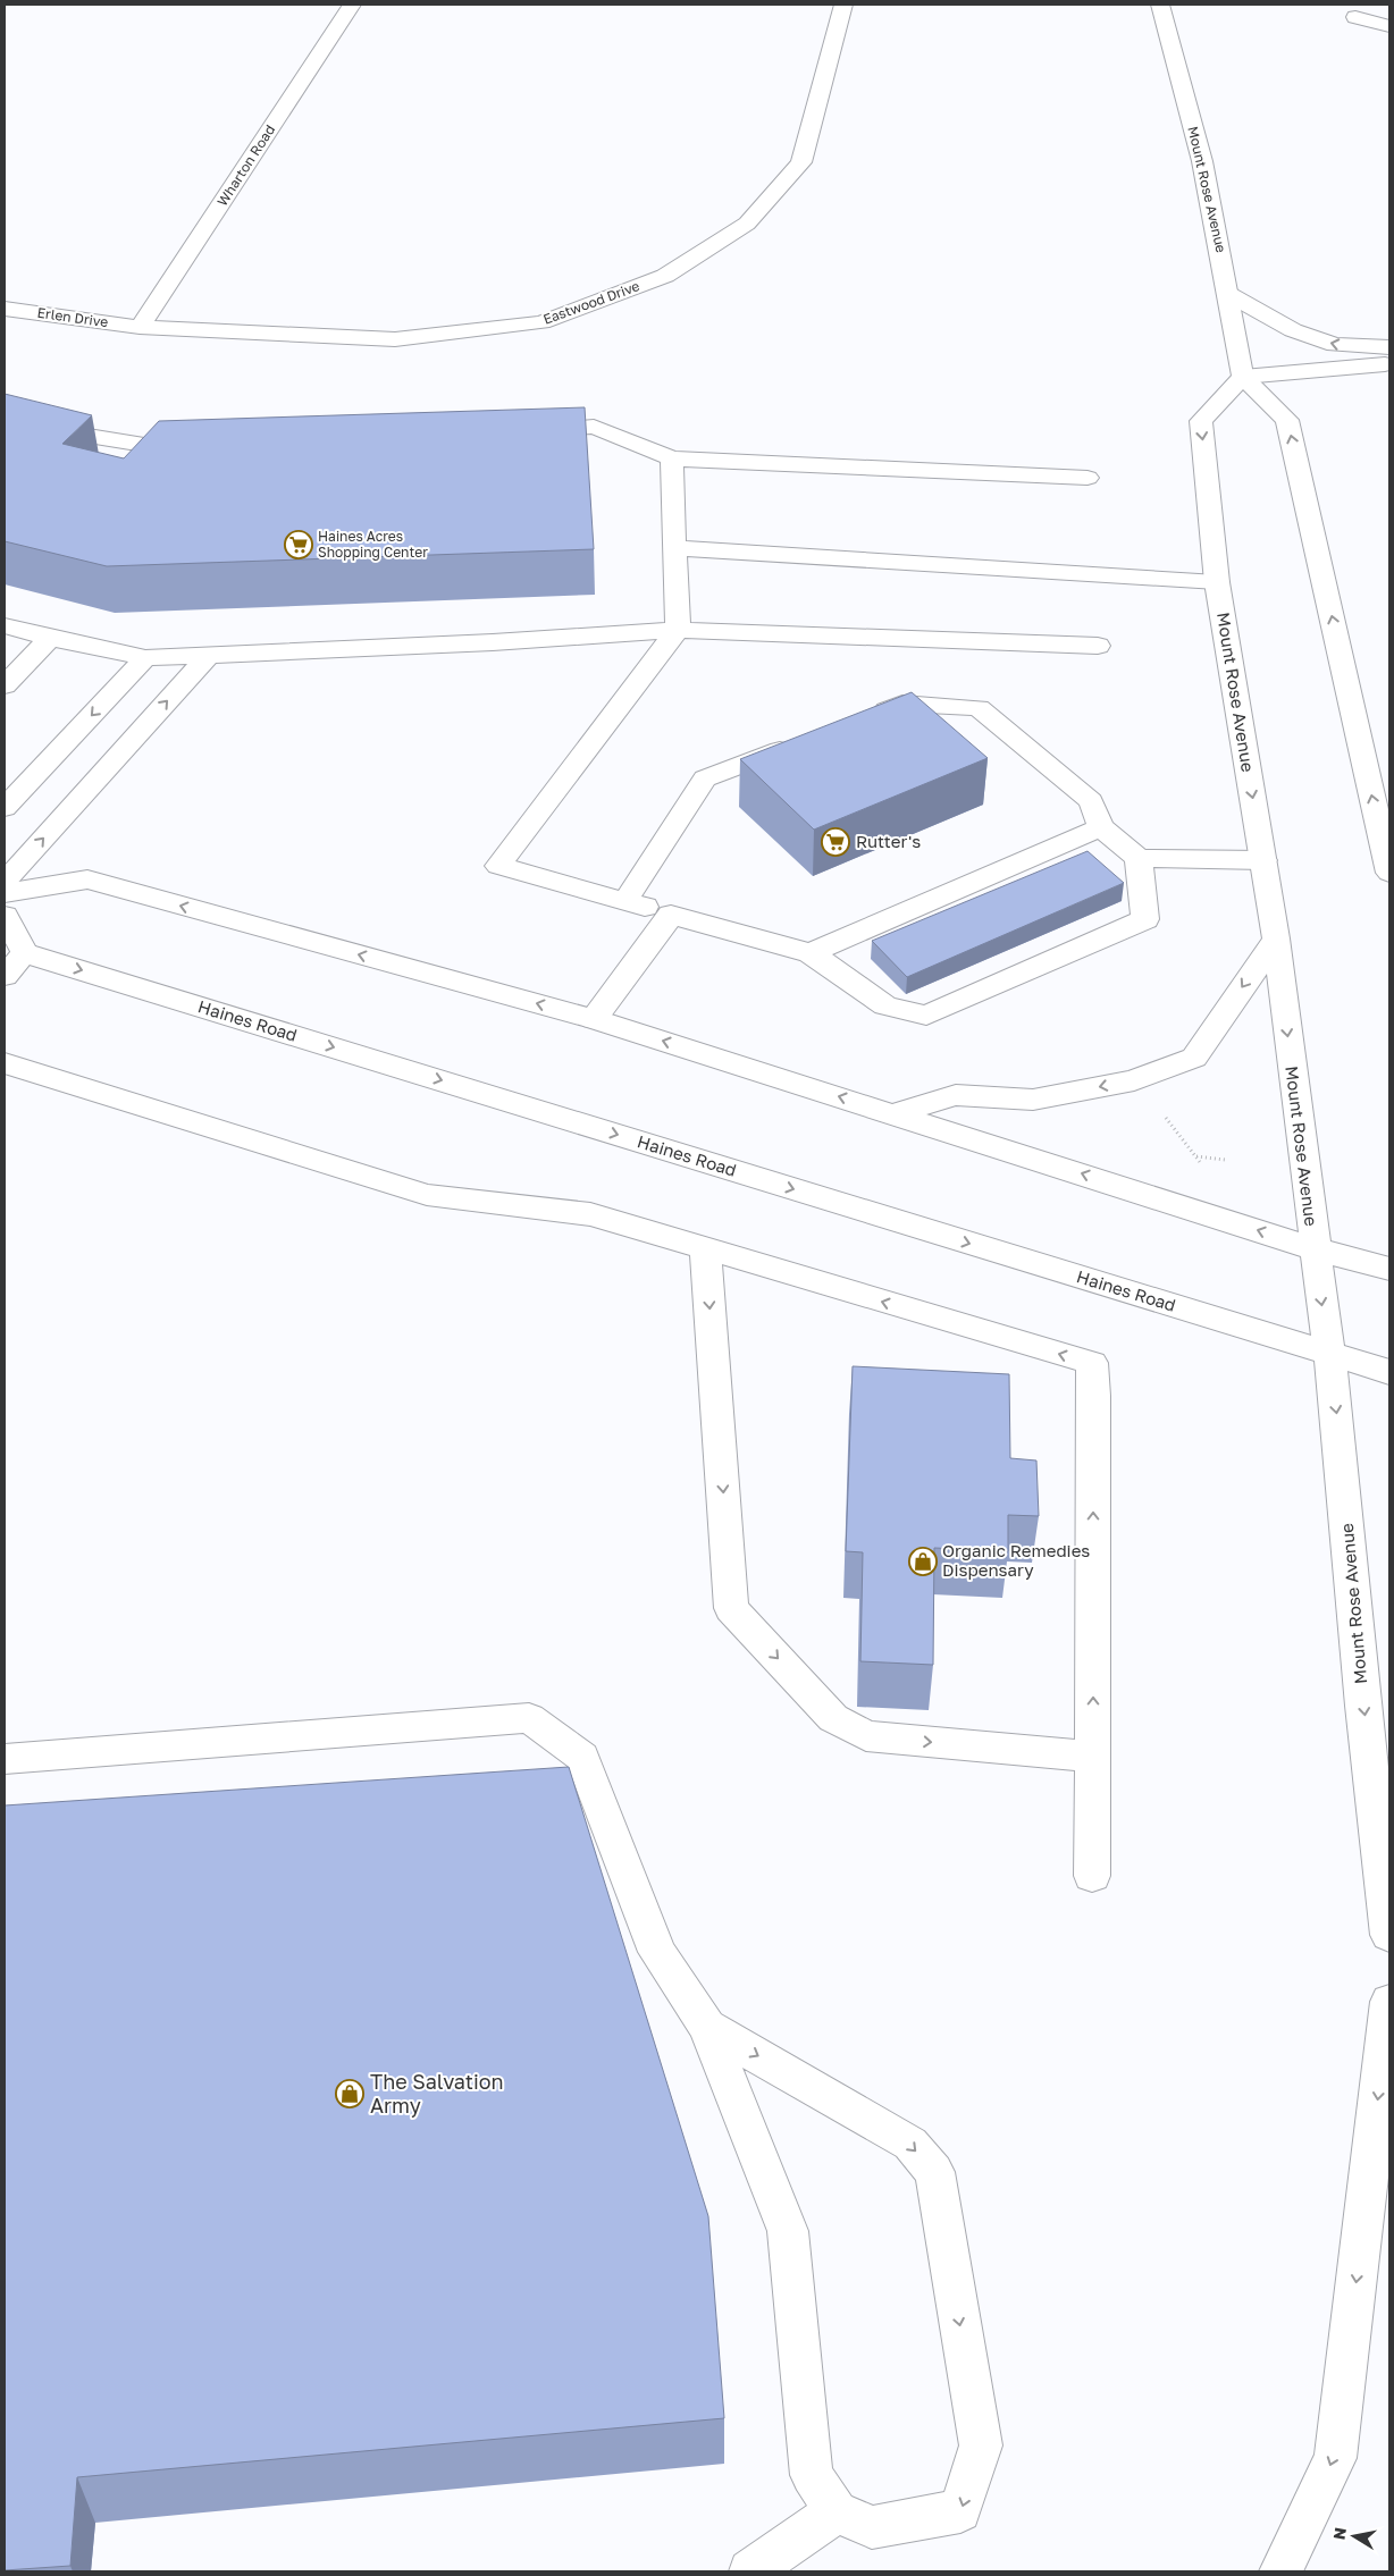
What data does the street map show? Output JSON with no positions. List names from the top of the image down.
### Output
{
  "streets": {
    "main road": [
      "Wharton Road",
      "Mount Rose Avenue",
      "Eastwood Drive",
      "Erlen Drive",
      "Haines Road"
    ]
  },
  "crossings": [
    ["Wharton Road", "Eastwood Drive"],
    ["Wharton Road", "Erlen Drive"],
    ["Mount Rose Avenue", "Haines Road"],
    ["Eastwood Drive", "Erlen Drive"]
  ],
  "places": {
    "supermarket": ["Haines Acres Shopping Center", "Rutter's"],
    "shop": ["Organic Remedies Dispensary", "The Salvation Army"]
  },
  "north": "left"
}
